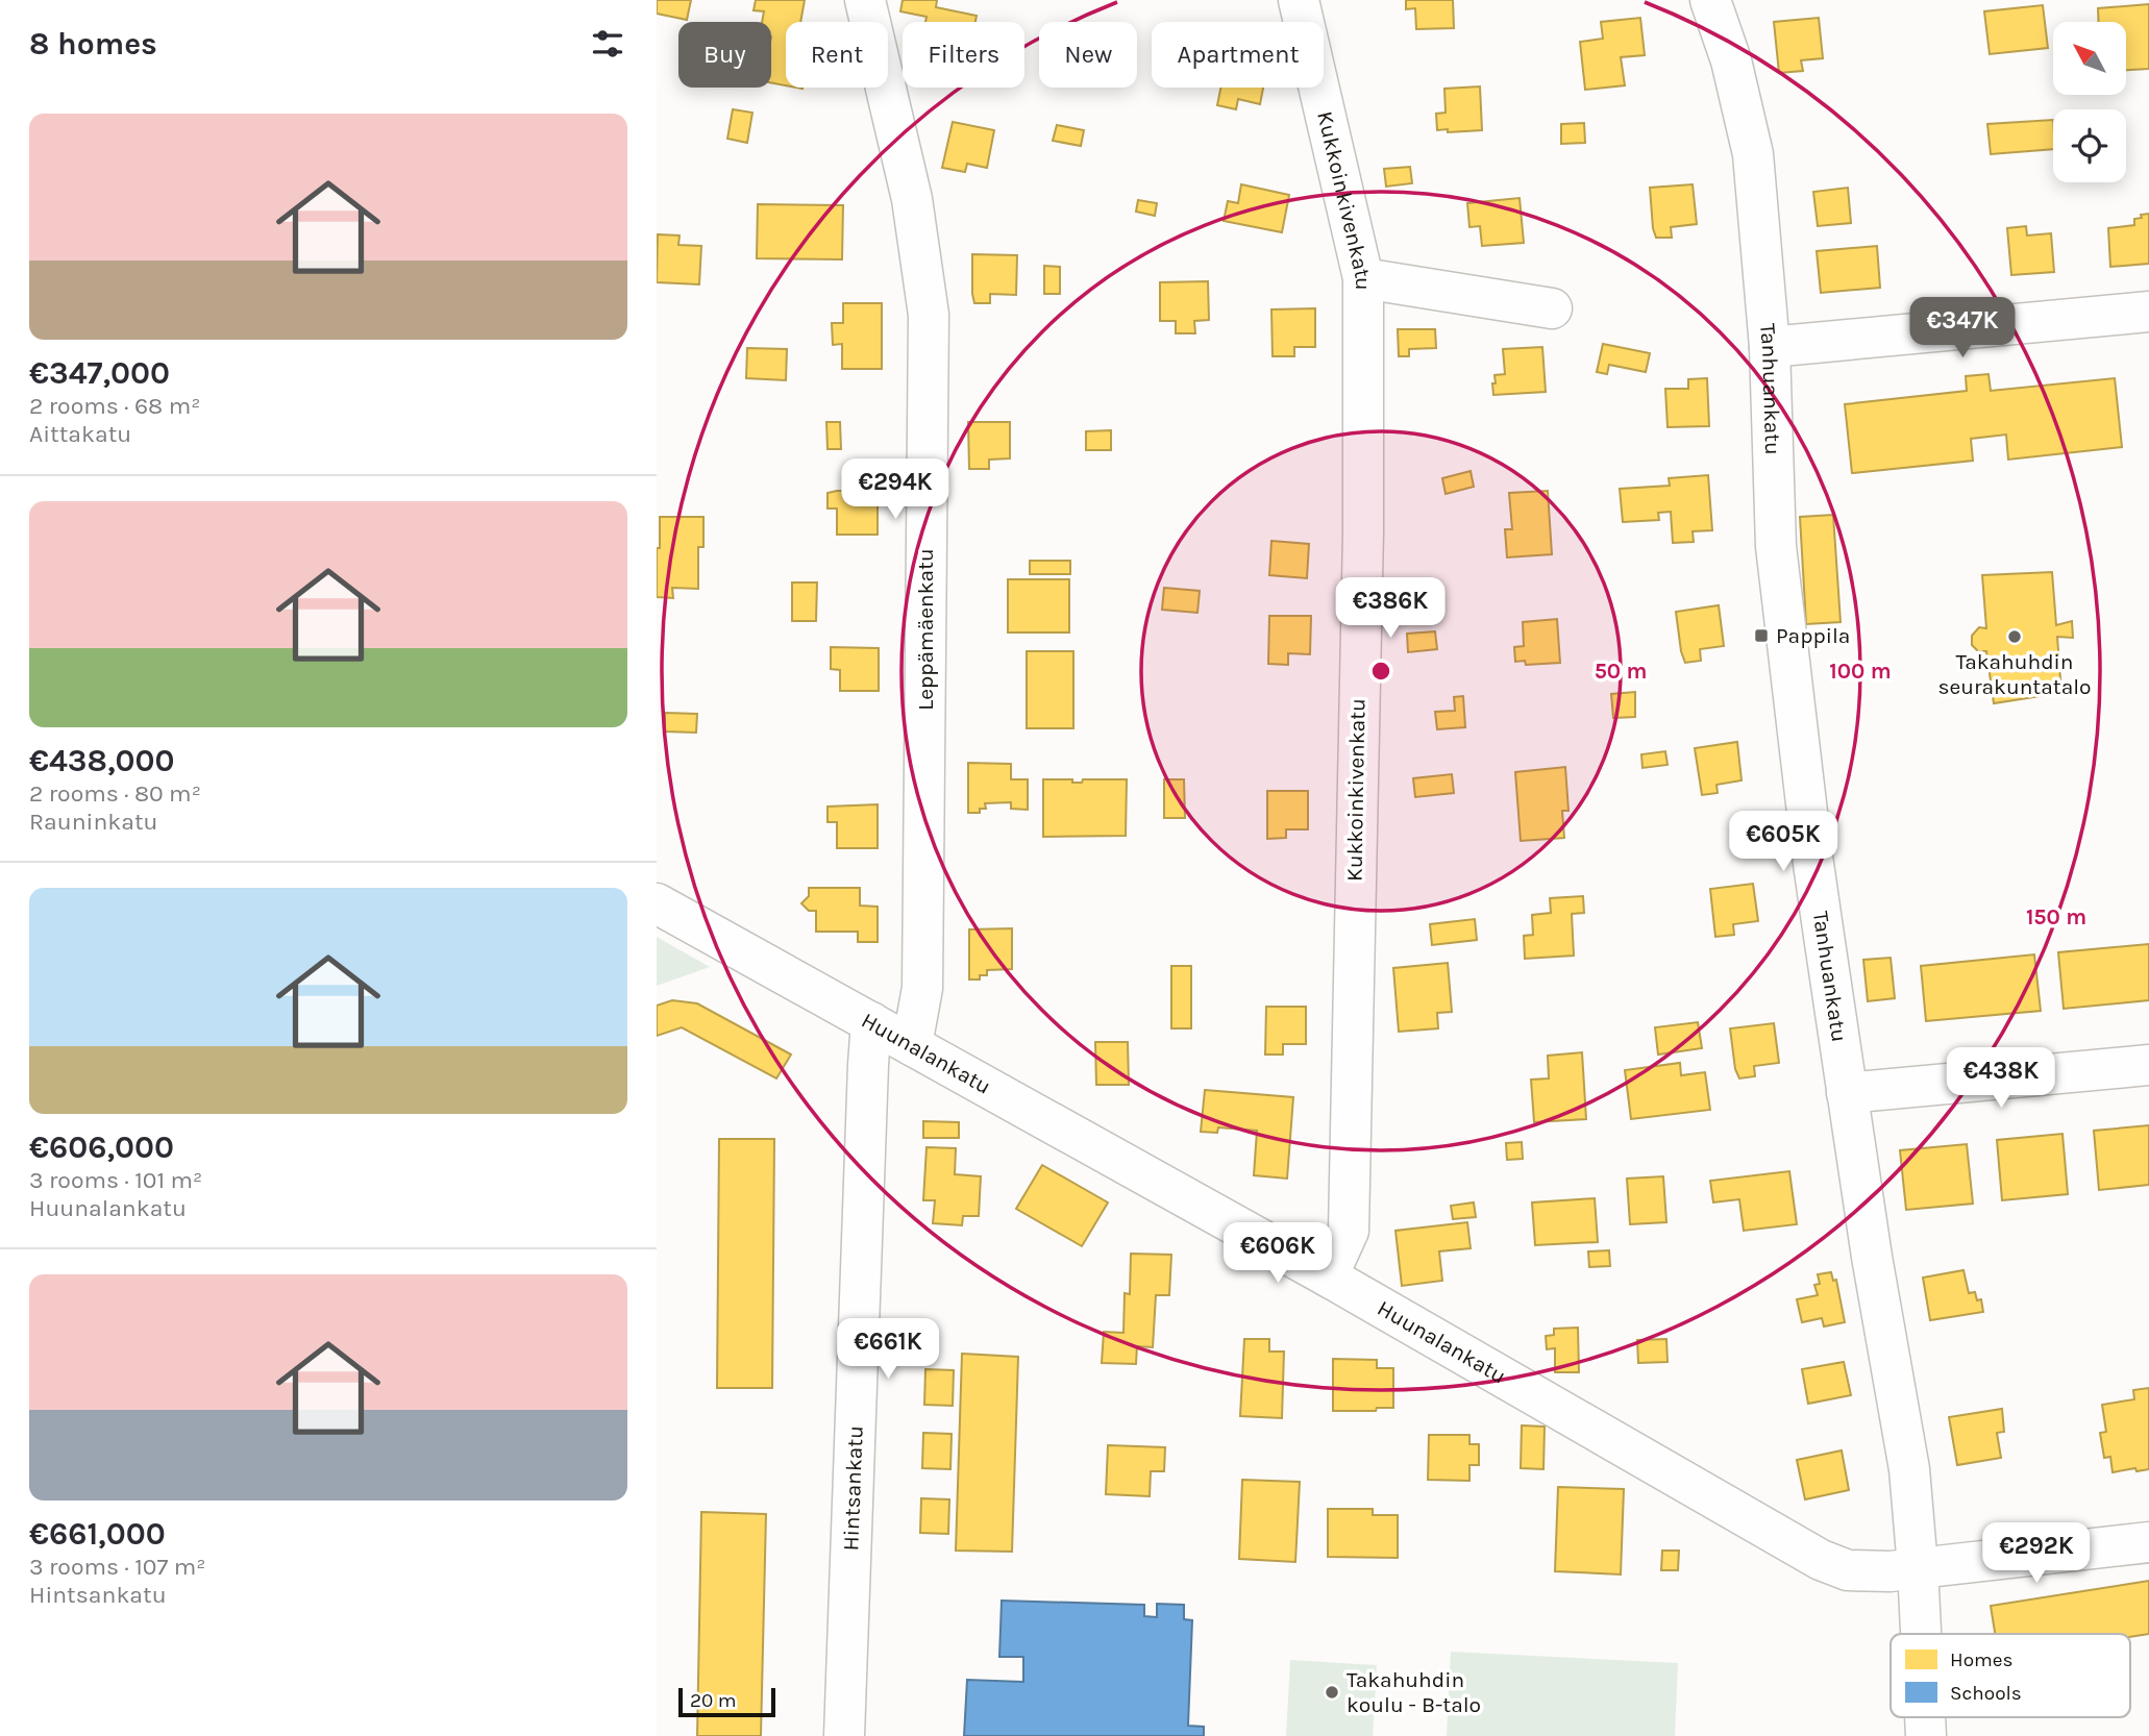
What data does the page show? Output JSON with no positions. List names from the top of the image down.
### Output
{
  "streets": {
    "street": [
      "Kukkoinkivenkatu",
      "Tanhuankatu",
      "Leppämäenkatu",
      "Huunalankatu",
      "Hintsankatu"
    ]
  },
  "crossings": [
    ["Kukkoinkivenkatu", "Huunalankatu"],
    ["Tanhuankatu", "Huunalankatu"],
    ["Leppämäenkatu", "Huunalankatu"],
    ["Huunalankatu", "Hintsankatu"]
  ],
  "places": {
    "transit": ["Pappila"],
    "other": ["Takahuhdin seurakuntatalo", "Takahuhdin koulu - B-talo"]
  },
  "legend": ["Homes", "Schools"],
  "scale_bar": "20 m",
  "north": "top left",
  "page": {
    "heading": "8 homes",
    "chip": [
      "Buy",
      "Rent",
      "Filters",
      "New",
      "Apartment"
    ],
    "list": [
      {
        "name": "€347,000",
        "note": "2 rooms · 68 m² · Aittakatu"
      },
      {
        "name": "€438,000",
        "note": "2 rooms · 80 m² · Rauninkatu"
      },
      {
        "name": "€606,000",
        "note": "3 rooms · 101 m² · Huunalankatu"
      },
      {
        "name": "€661,000",
        "note": "3 rooms · 107 m² · Hintsankatu"
      }
    ],
    "price": [
      "€347K",
      "€294K",
      "€386K",
      "€605K",
      "€438K",
      "€606K",
      "€661K",
      "€292K"
    ],
    "scale": "20 m"
  },
  "rings": ["50 m", "100 m", "150 m"]
}
